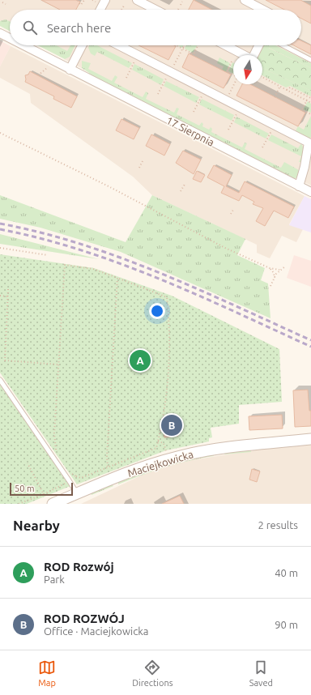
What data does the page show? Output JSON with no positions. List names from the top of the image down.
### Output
{
  "streets": {
    "street": ["17 Sierpnia", "Maciejkowicka"]
  },
  "scale_bar": "50 m",
  "north": "bottom",
  "page": {
    "search": "Search here",
    "pins": ["A", "B"],
    "scale": "50 m",
    "heading": ["Nearby", "2 results"],
    "list": [
      {
        "mark": "A",
        "name": "ROD Rozwój",
        "note": "Park",
        "value": "40 m"
      },
      {
        "mark": "B",
        "name": "ROD ROZWÓJ",
        "note": "Office · Maciejkowicka",
        "value": "90 m"
      }
    ],
    "nav": ["Map", "Directions", "Saved"]
  }
}
